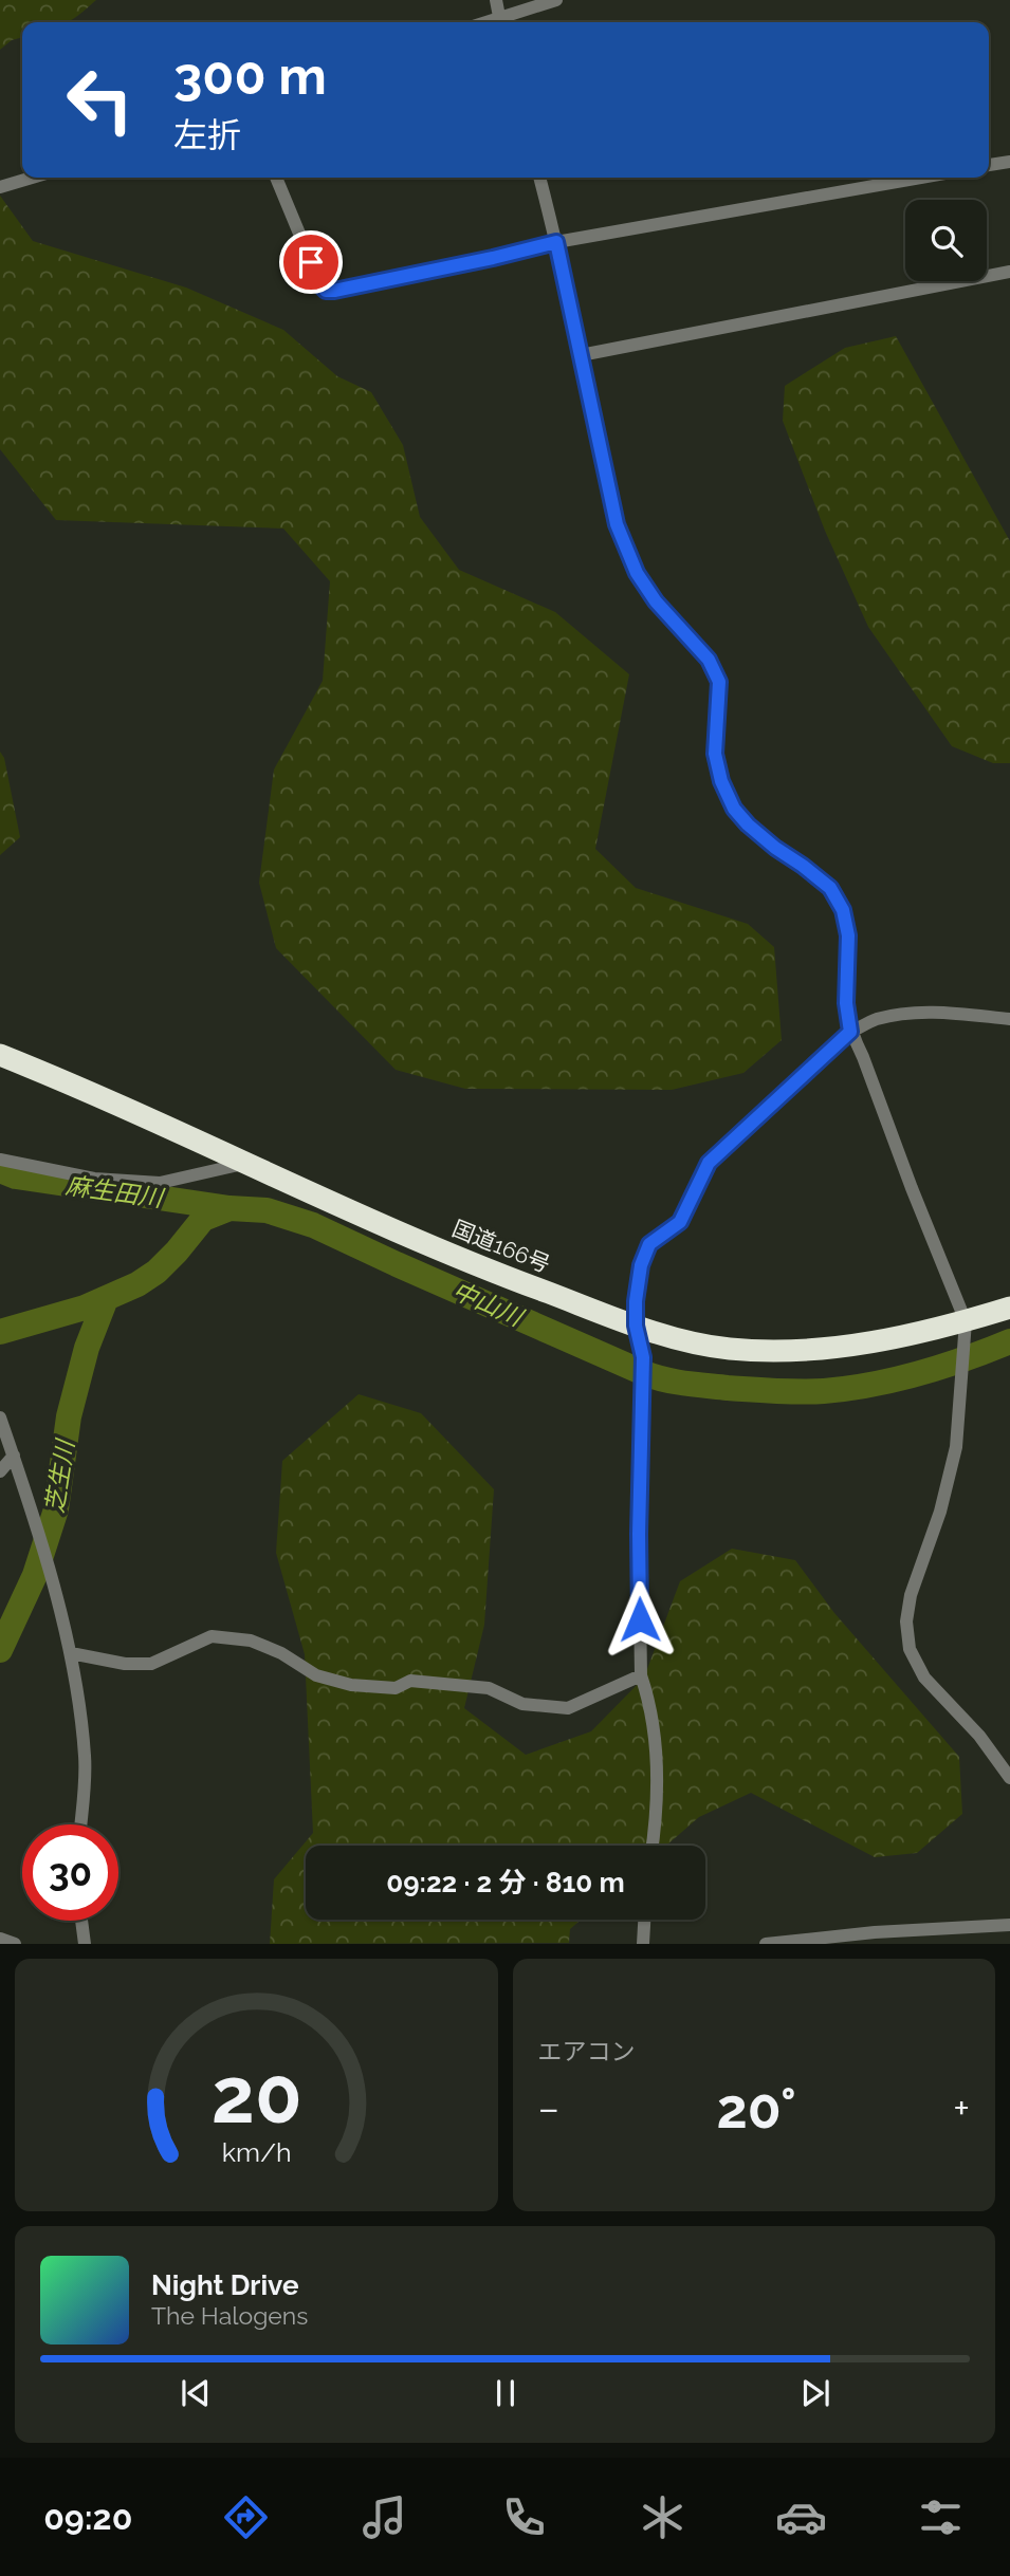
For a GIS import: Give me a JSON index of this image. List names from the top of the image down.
{
  "streets": {
    "highway": ["国道166号"]
  },
  "water": ["麻生田川", "中山川", "芝生川"],
  "page": {
    "turn": ["300 m", "左折"],
    "limit": "30",
    "trip": "09:22 · 2 分 · 810 m",
    "tile": "エアコン",
    "heat": ["−", "20°", "+"],
    "song": ["Night Drive", "The Halogens"],
    "tabs": "09:20",
    "gauge": ["20", "km/h"]
  }
}
